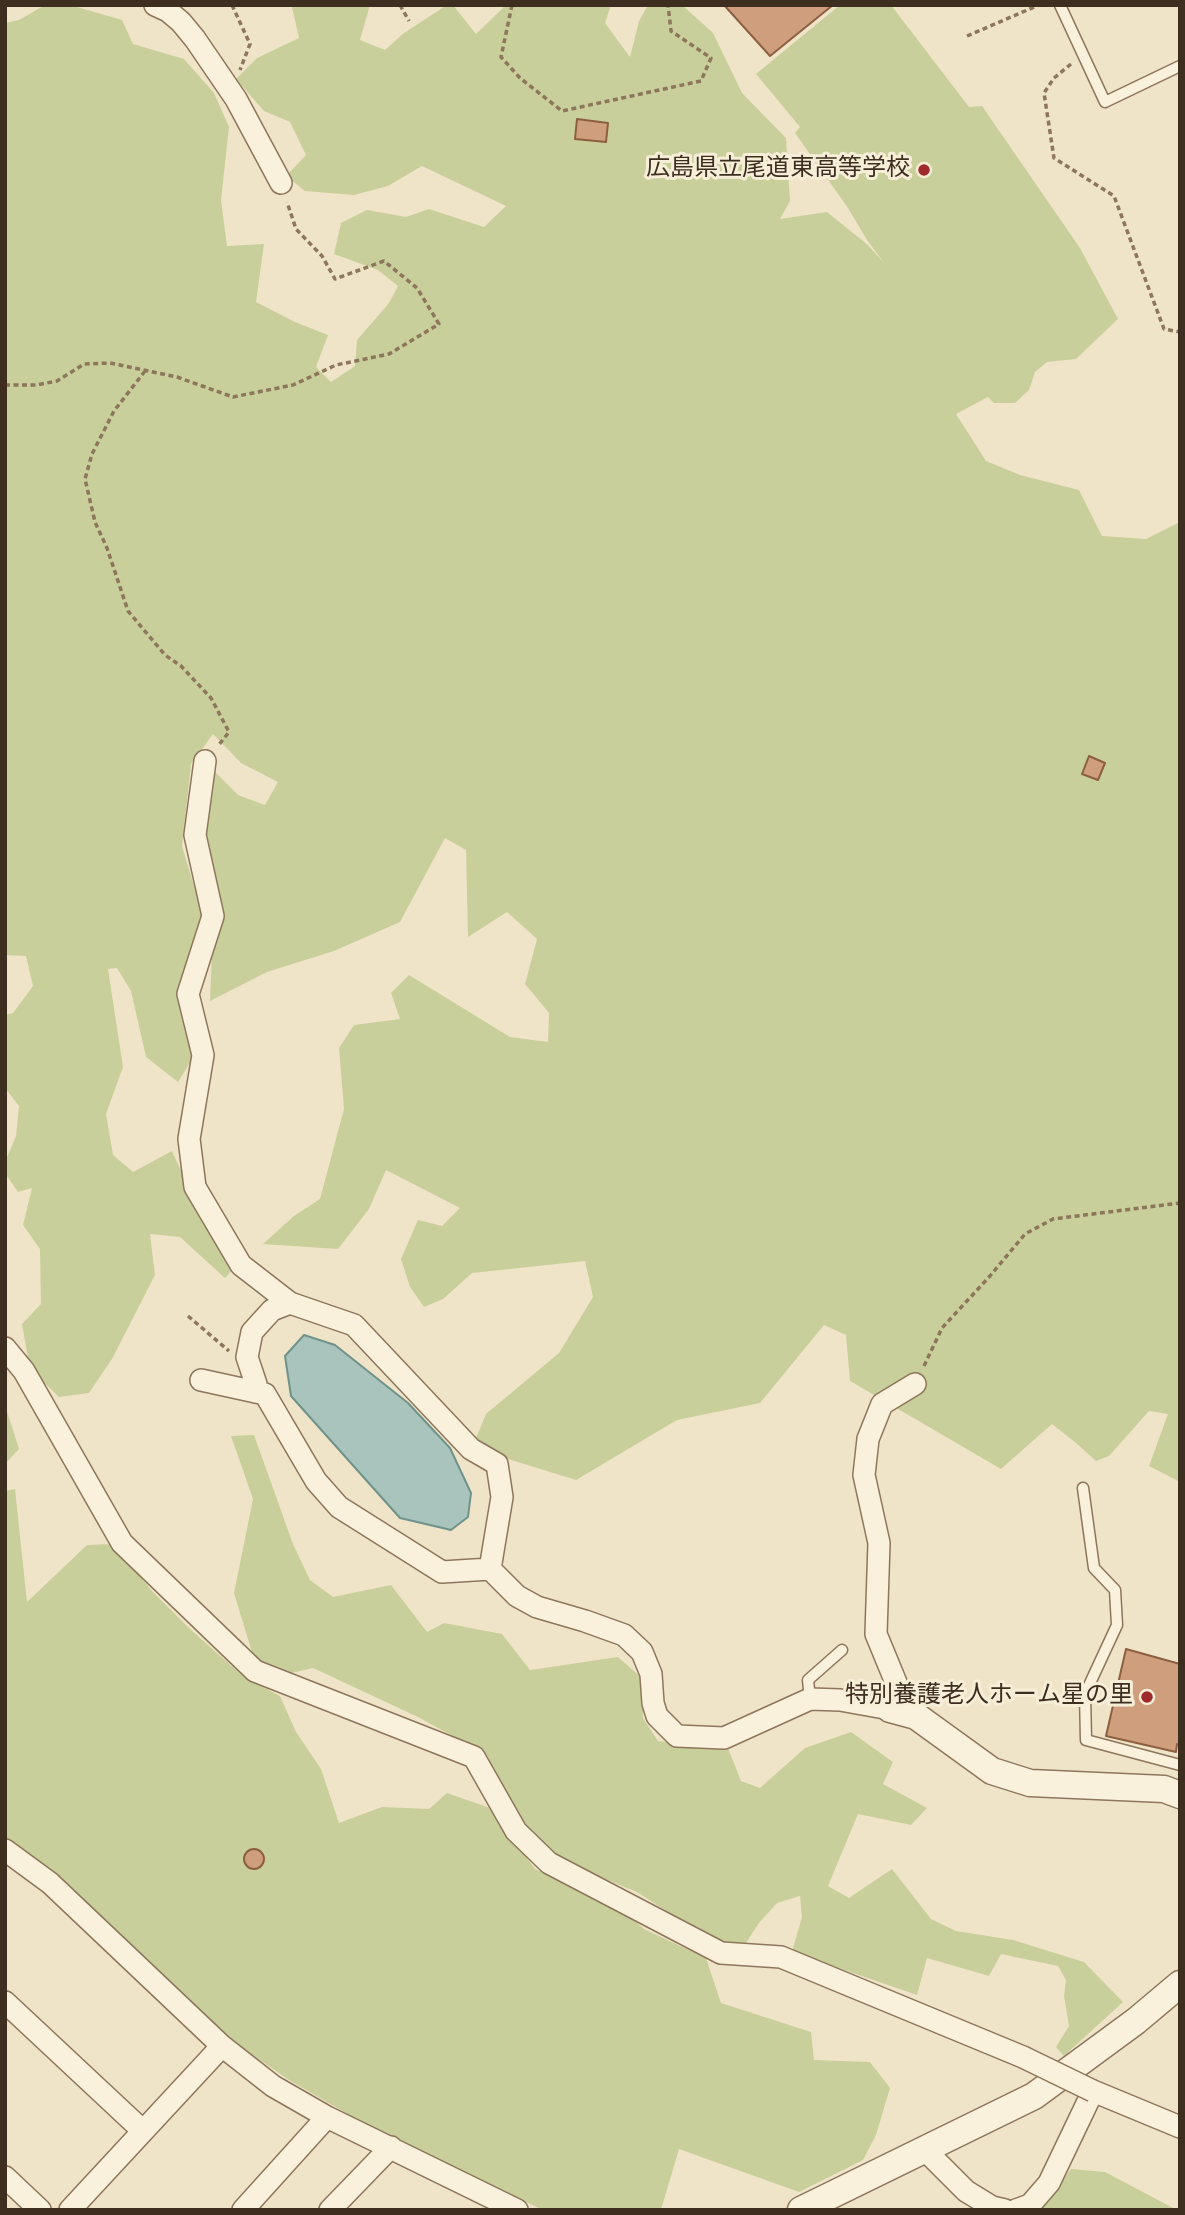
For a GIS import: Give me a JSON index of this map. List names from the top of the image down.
{
  "places": ["広島県立尾道東高等学校", "特別養護老人ホーム星の里"]
}
